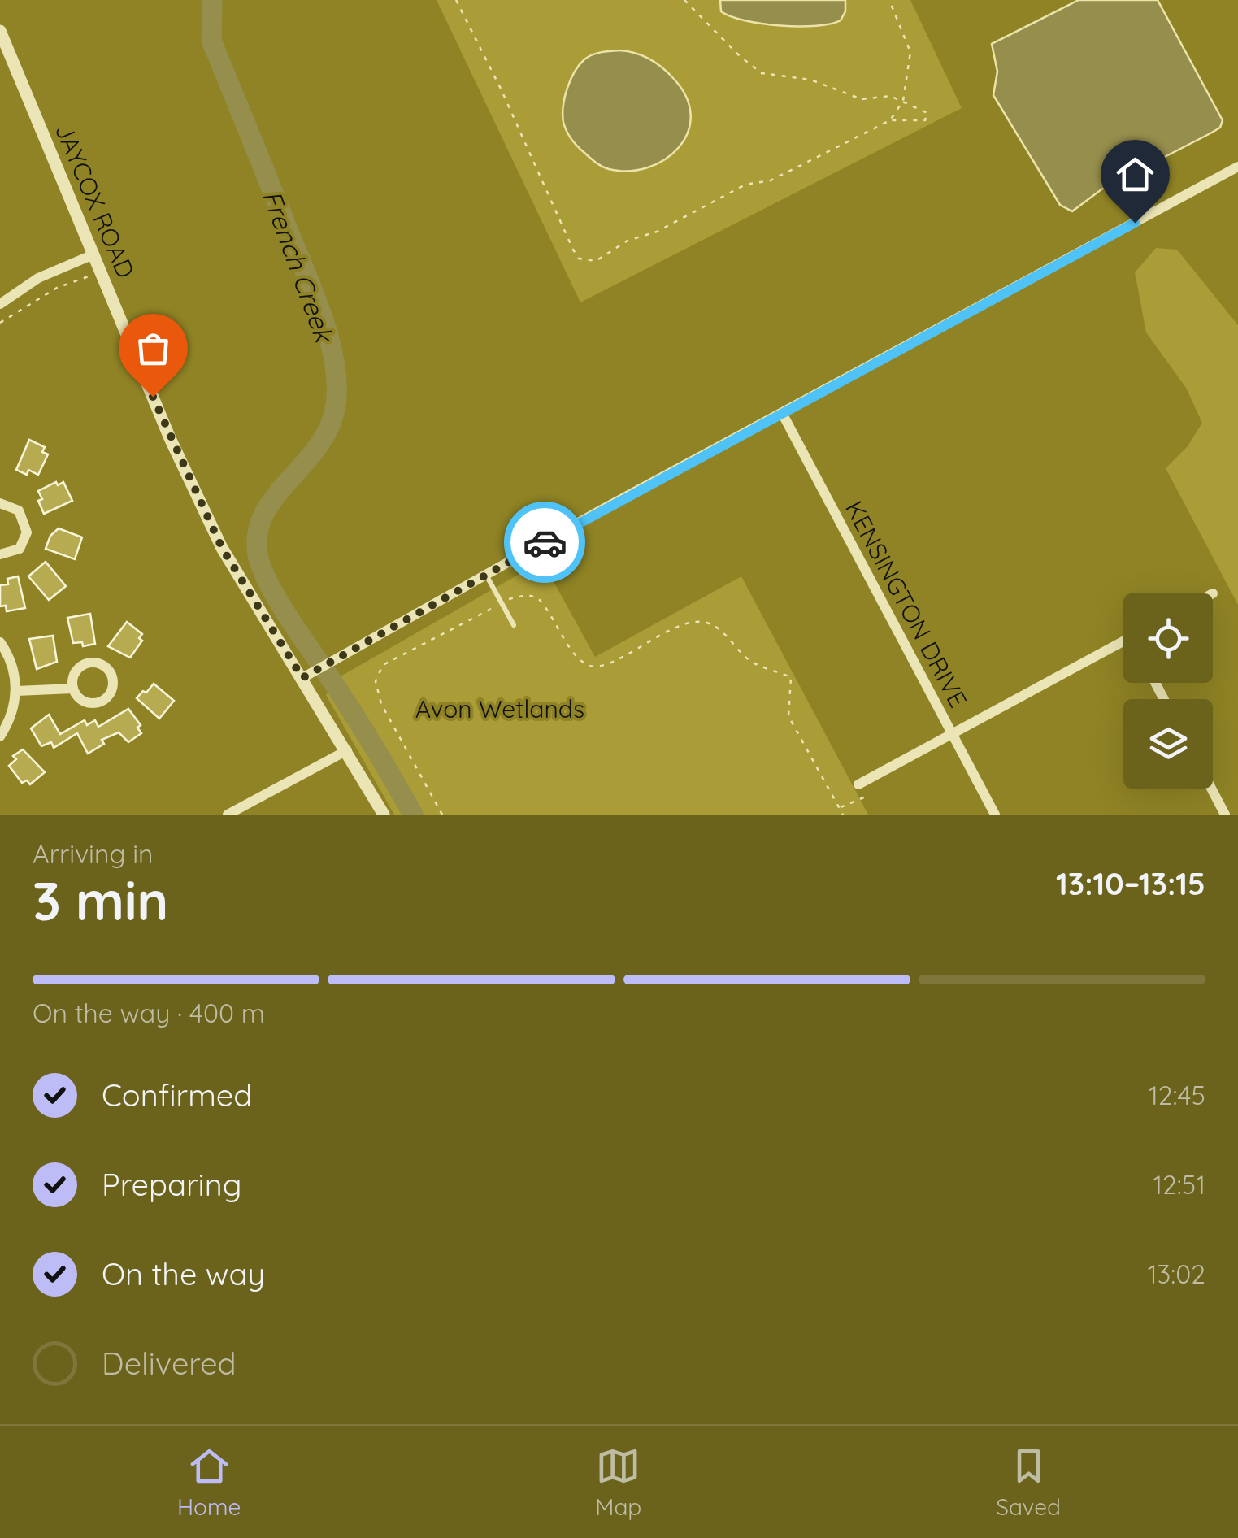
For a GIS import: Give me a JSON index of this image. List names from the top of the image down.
{
  "streets": {
    "street": ["JAYCOX ROAD", "KENSINGTON DRIVE"]
  },
  "water": ["French Creek"],
  "parks": ["Avon Wetlands"],
  "page": {
    "heading": ["3 min", "Arriving in", "13:10–13:15"],
    "bar": "On the way · 400 m",
    "list": [
      ["Confirmed", "12:45"],
      ["Preparing", "12:51"],
      ["On the way", "13:02"],
      "Delivered"
    ],
    "tabs": ["Home", "Map", "Saved"]
  }
}
